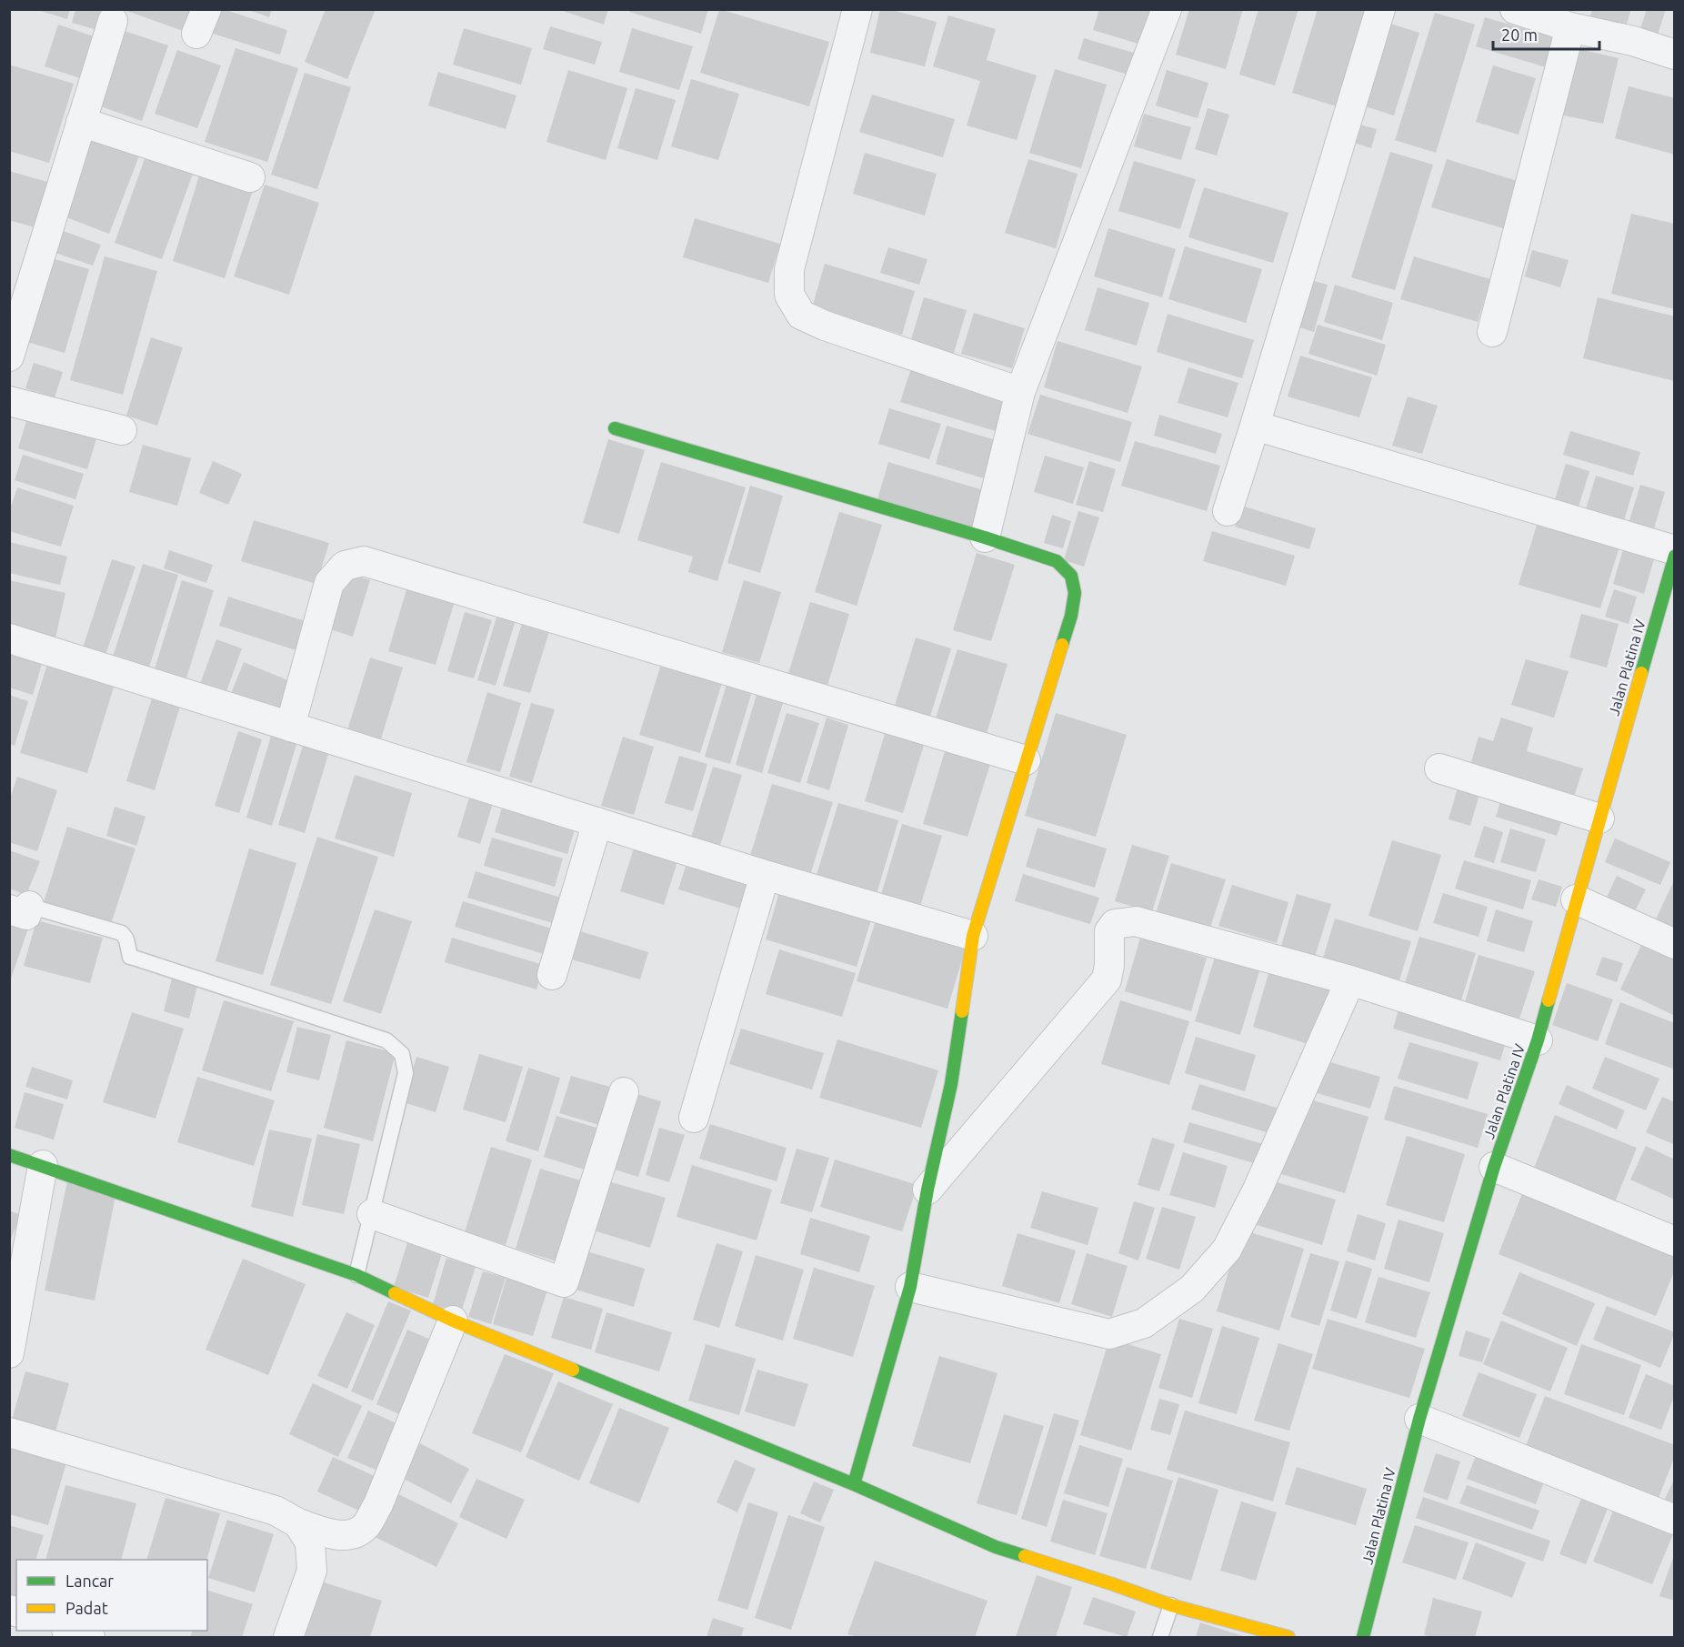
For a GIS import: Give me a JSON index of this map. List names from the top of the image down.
{
  "streets": {
    "street": ["Jalan Platina IV"]
  },
  "legend": ["Lancar", "Padat"],
  "scale_bar": "20 m"
}
